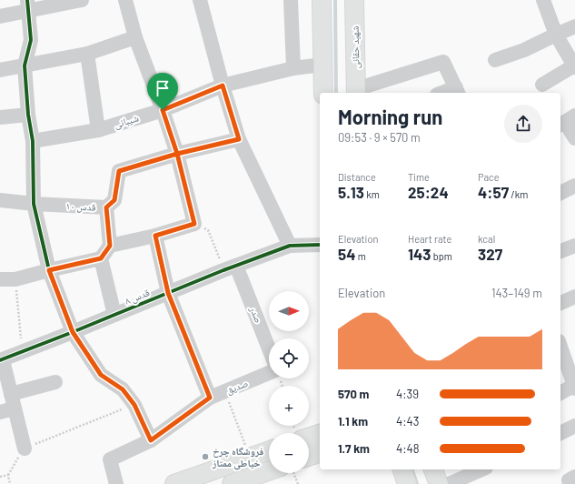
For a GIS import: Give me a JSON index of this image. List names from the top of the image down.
{
  "streets": {
    "main road": ["شهید حقانی"],
    "street": [
      "شیبانی",
      "قدس ۱۰",
      "قدس ۸",
      "صدر",
      "صدیق"
    ]
  },
  "crossings": [
    ["قدس ۸", "صدر"]
  ],
  "places": ["فروشگاه چرخ خیاطی ممتاز"],
  "north": "right",
  "page": {
    "heading": ["Morning run", "09:53 · 9 × 570 m"],
    "stats": [
      ["Distance", "5.13 km"],
      ["Time", "25:24"],
      ["Pace", "4:57 /km"],
      ["Elevation", "54 m"],
      ["Heart rate", "143 bpm"],
      ["kcal", "327"]
    ],
    "chart": ["Elevation", "143–149 m"],
    "map_buttons": ["+", "−"],
    "list": [
      {
        "name": "570 m",
        "note": "4:39"
      },
      {
        "name": "1.1 km",
        "note": "4:43"
      },
      {
        "name": "1.7 km",
        "note": "4:48"
      }
    ]
  }
}
